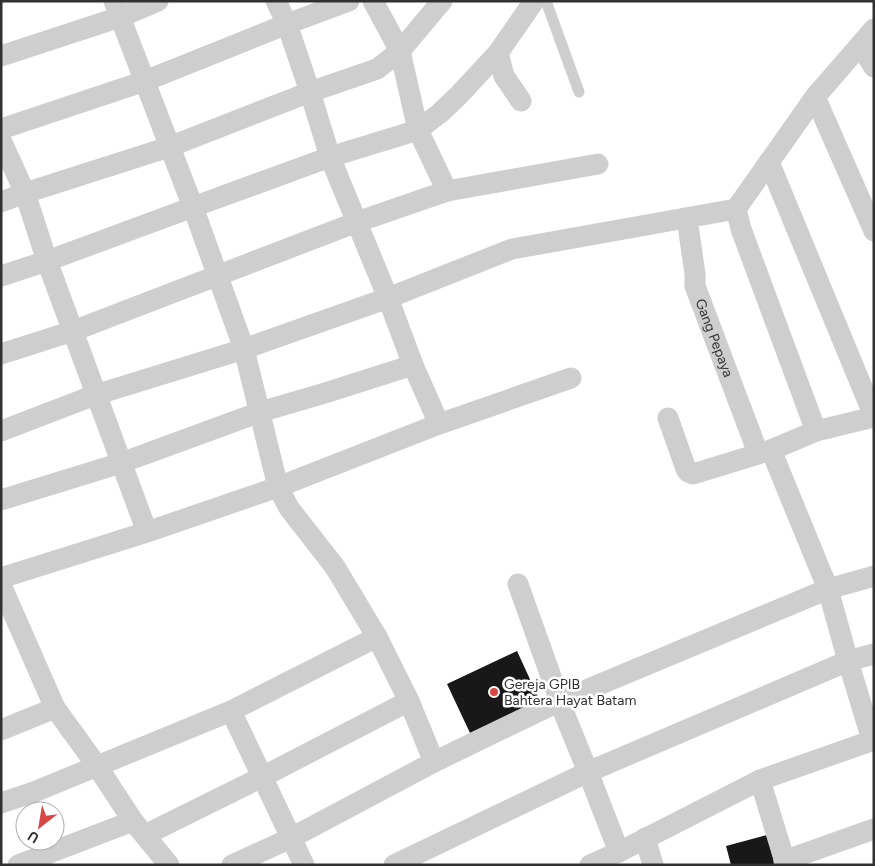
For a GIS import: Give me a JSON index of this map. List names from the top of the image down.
{
  "streets": {
    "street": ["Gang Pepaya"]
  },
  "places": ["Gereja GPIB Bahtera Hayat Batam"],
  "north": "bottom left"
}
